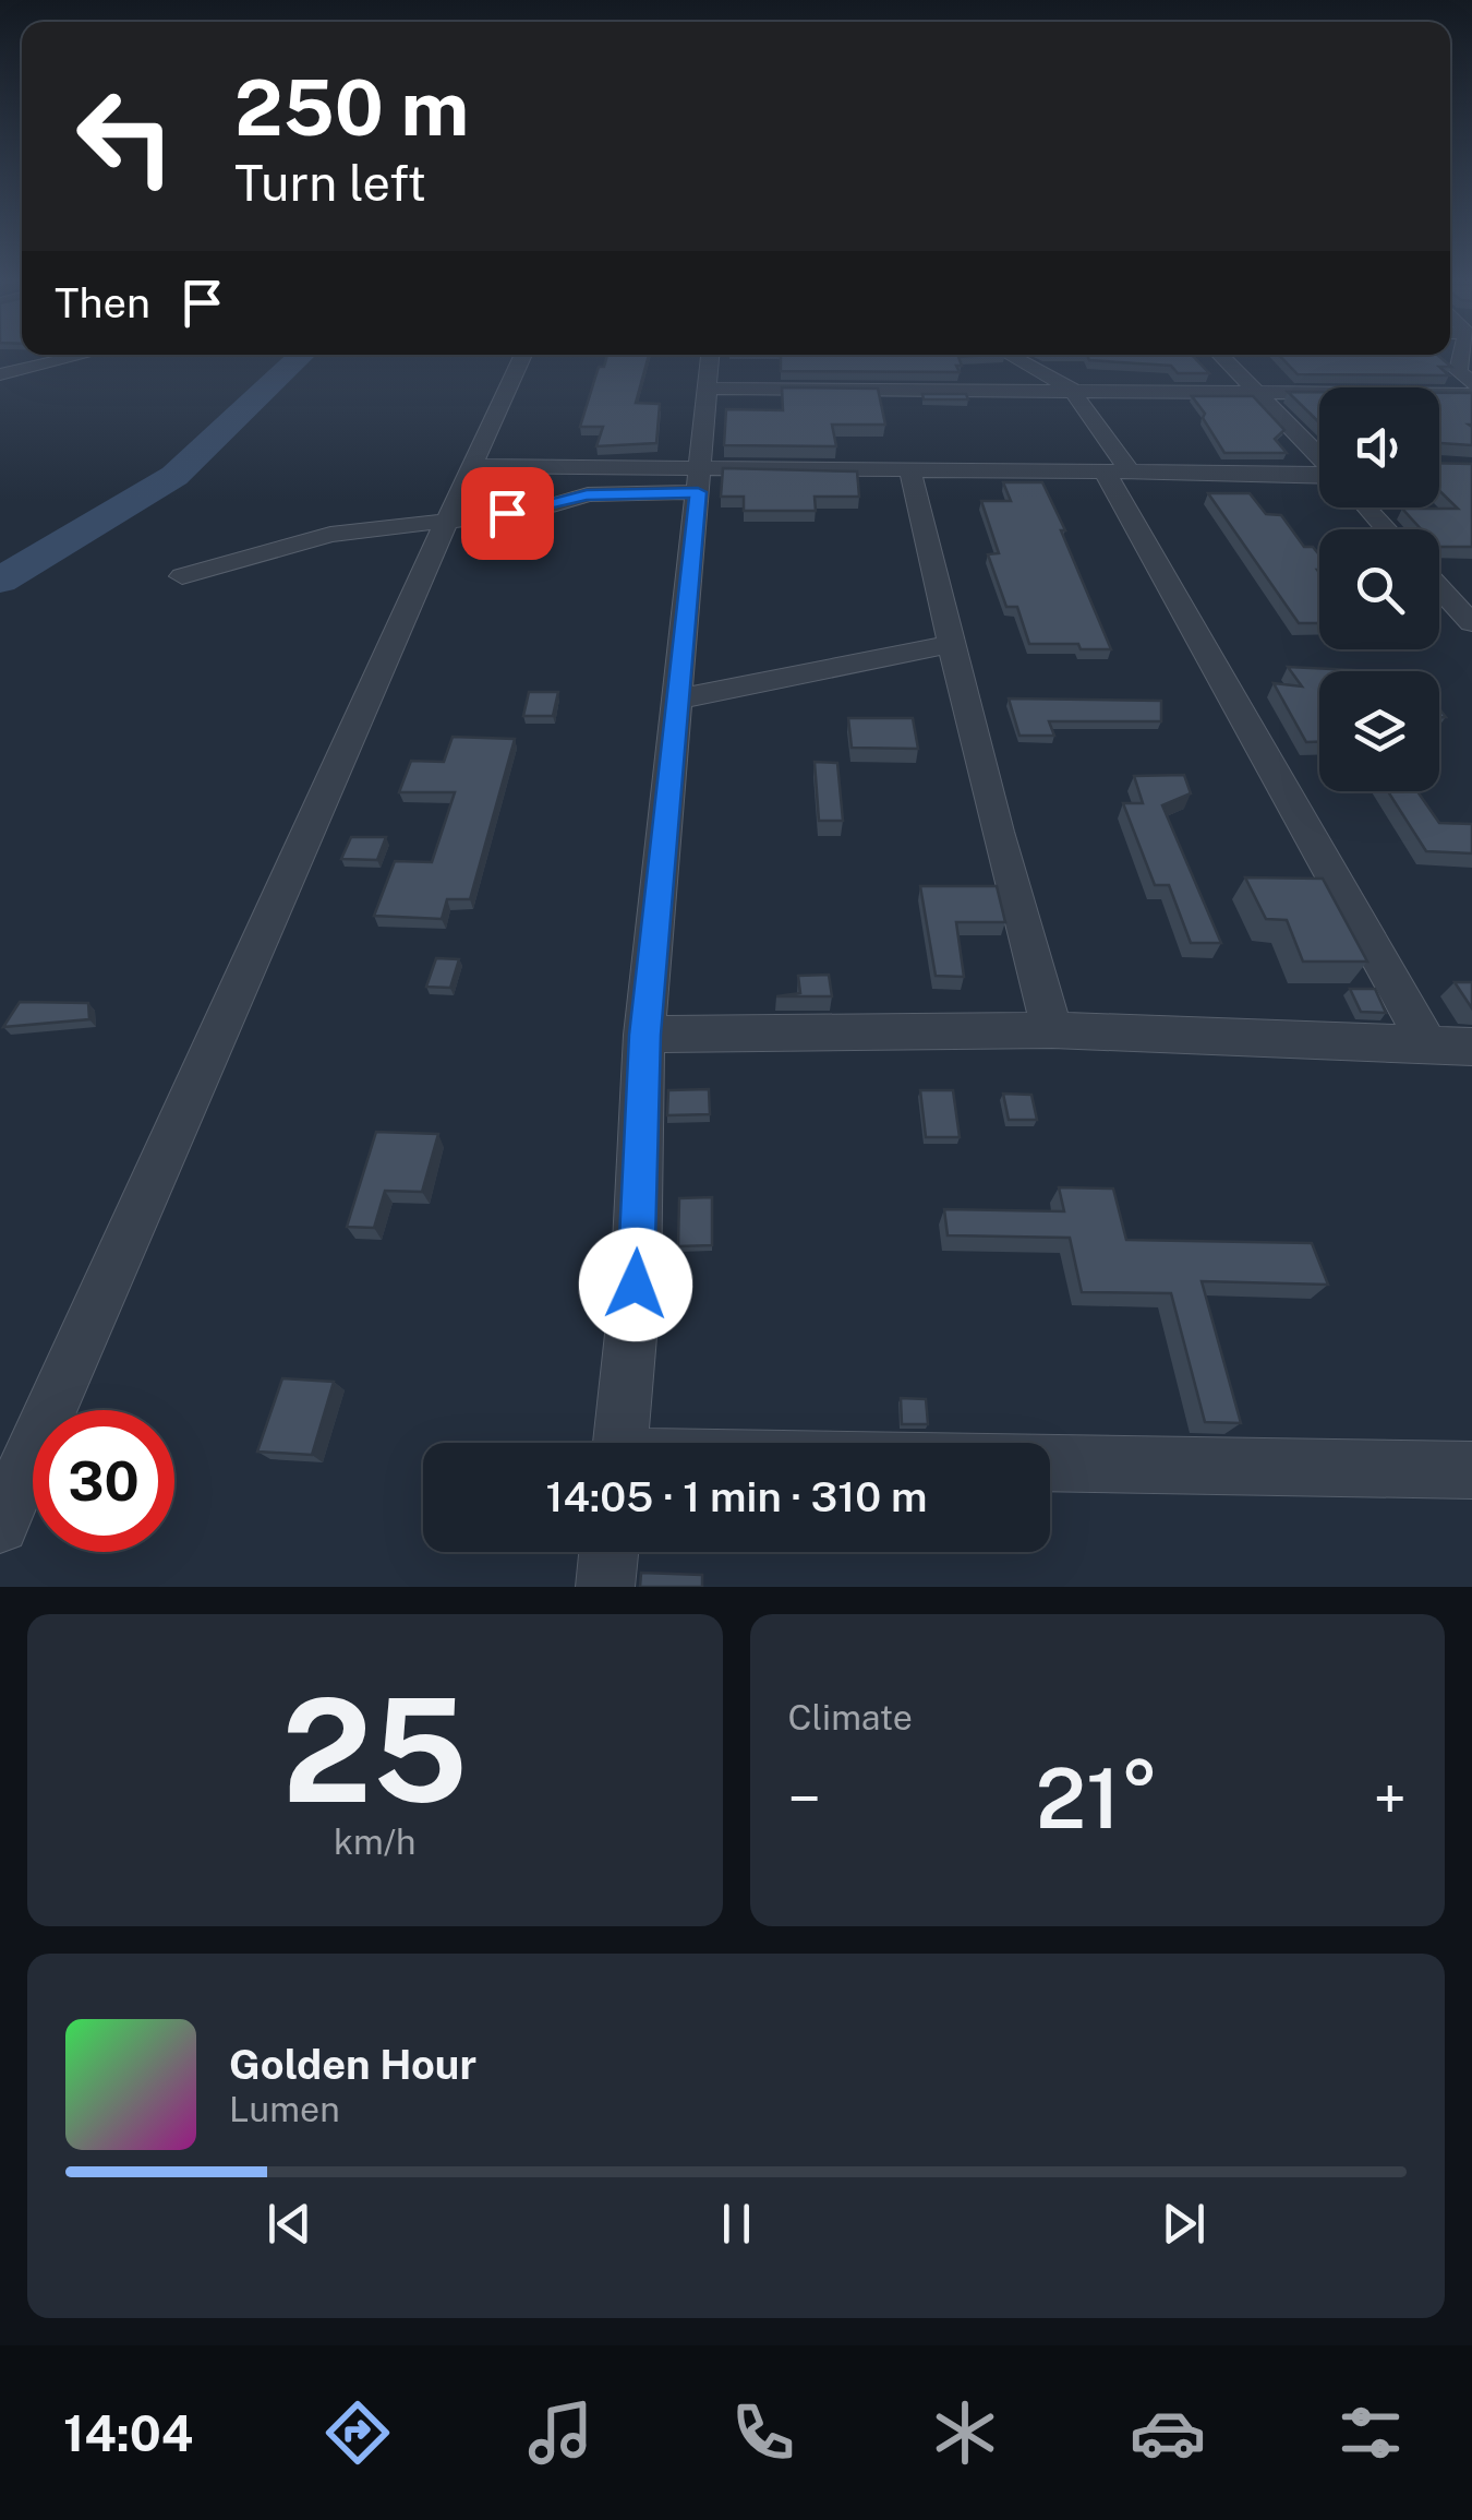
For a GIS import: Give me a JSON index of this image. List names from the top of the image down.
{
  "page": {
    "turn": ["250 m", "Turn left"],
    "then": "Then",
    "limit": "30",
    "trip": "14:05 · 1 min · 310 m",
    "tile": [
      ["25", "km/h"],
      "Climate"
    ],
    "heat": ["−", "21°", "+"],
    "song": ["Golden Hour", "Lumen"],
    "tabs": "14:04"
  }
}
